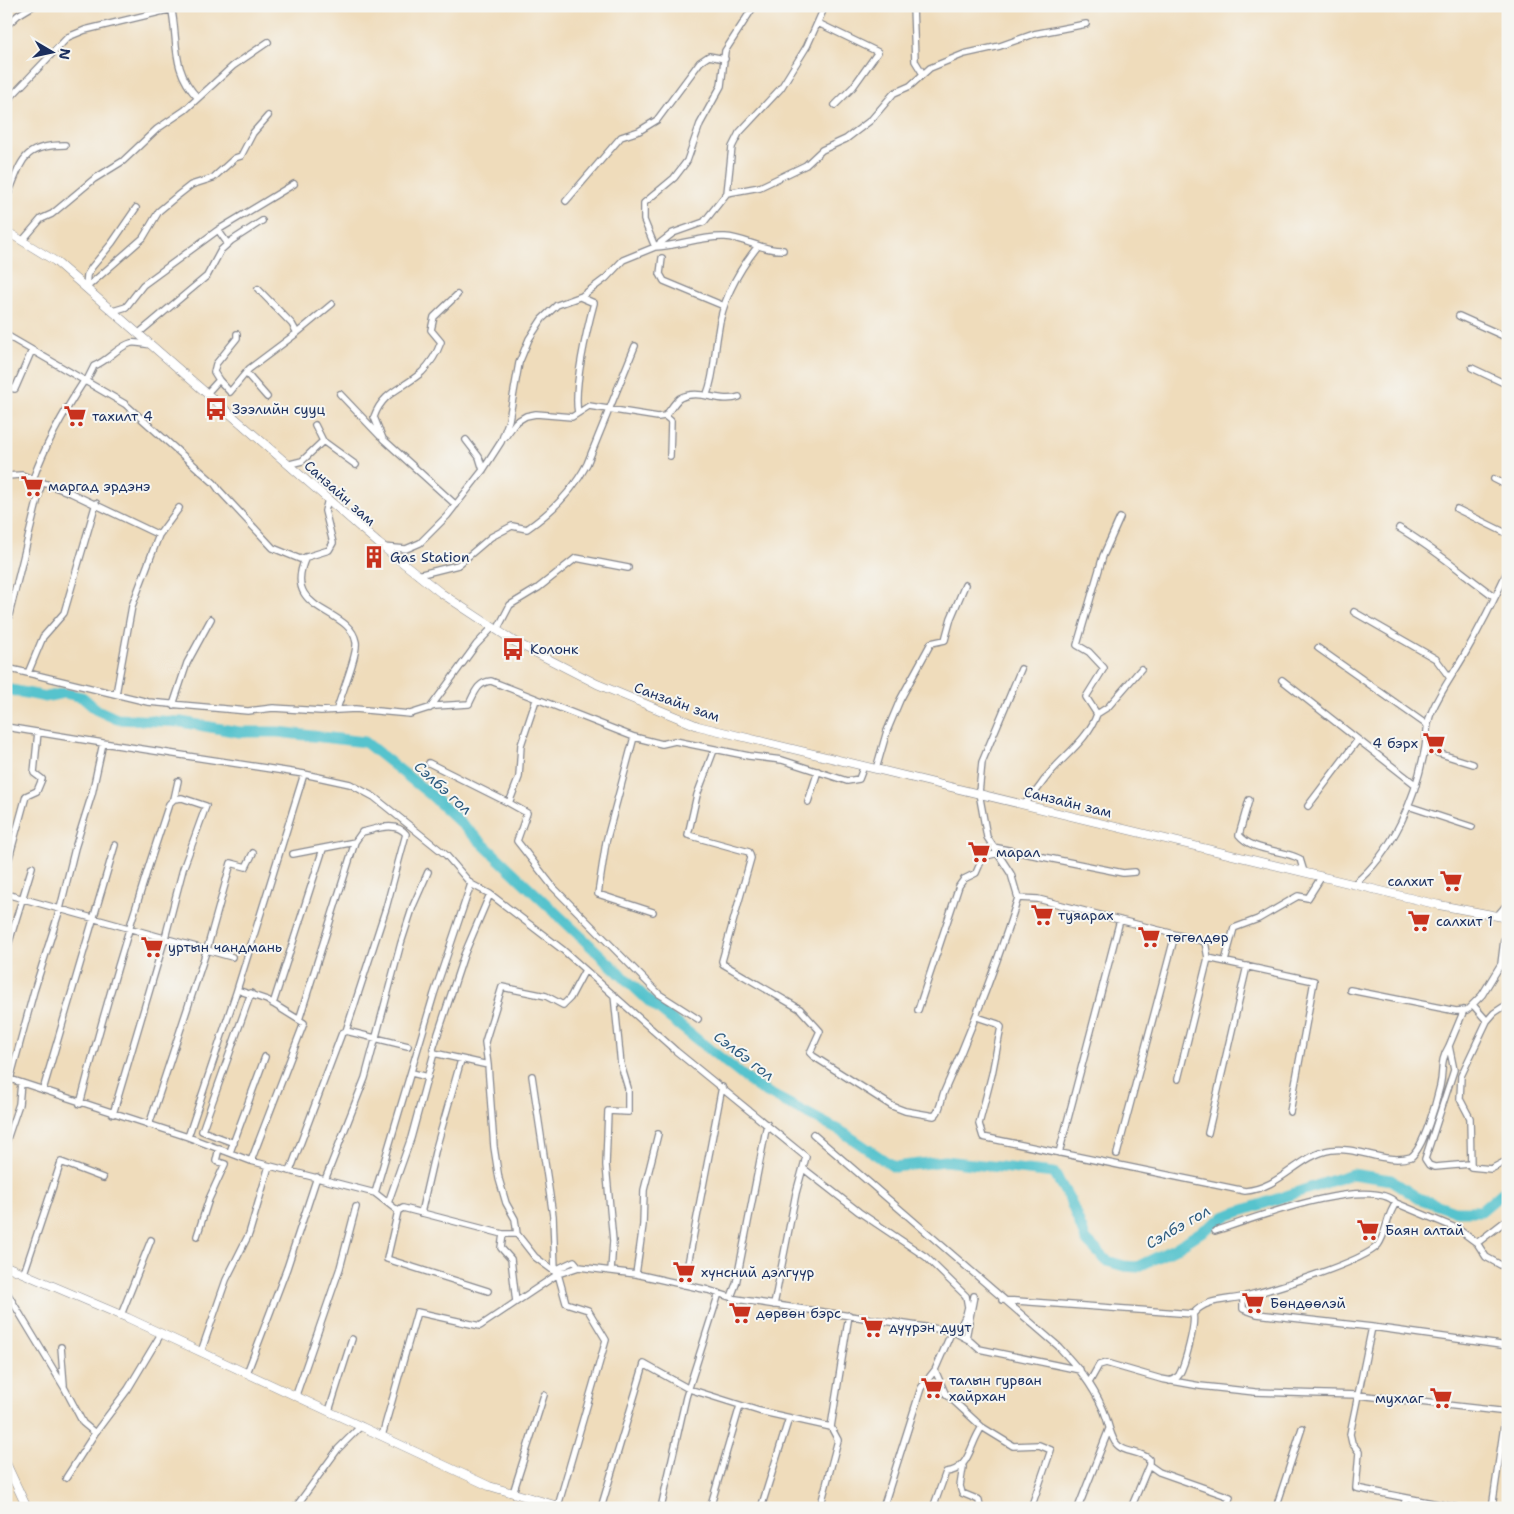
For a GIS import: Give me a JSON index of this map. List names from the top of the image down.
{
  "streets": {
    "main road": ["Санзайн зам"]
  },
  "water": ["Сэлбэ гол"],
  "places": {
    "bus stop": ["Зээлийн сууц", "Колонк"],
    "supermarket": [
      "тахилт 4",
      "маргад эрдэнэ",
      "4 бэрх",
      "марал",
      "салхит",
      "туяарах",
      "салхит 1",
      "төгөлдөр",
      "уртын чандмань",
      "Баян алтай",
      "хүнсний дэлгүүр",
      "Бөндөөлэй",
      "дөрвөн бэрс",
      "дүүрэн дуут",
      "талын гурван хайрхан",
      "мухлаг"
    ],
    "building": ["Gas Station"]
  },
  "north": "right"
}
